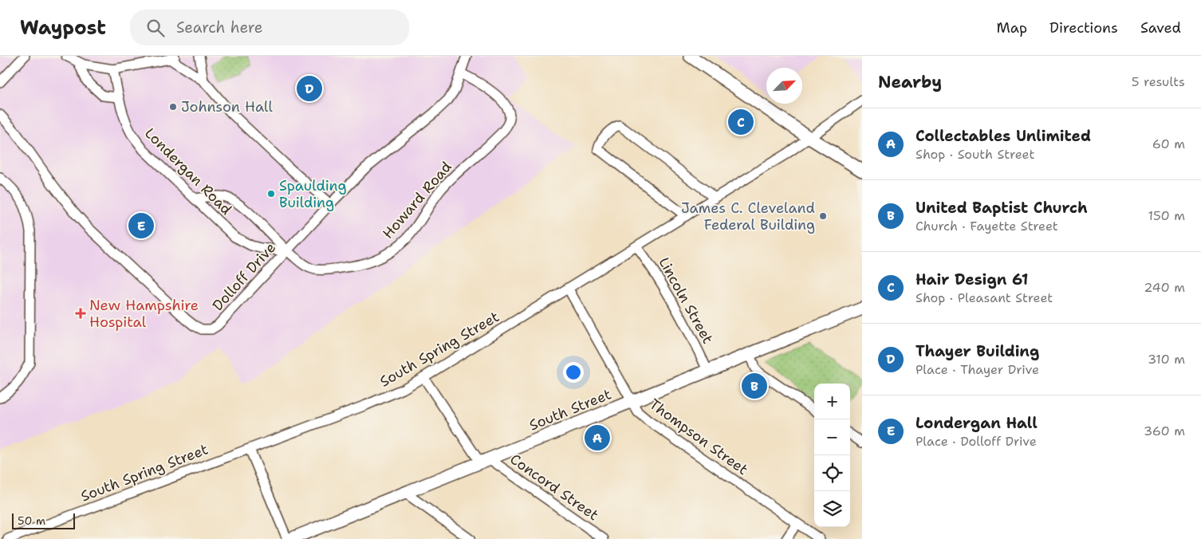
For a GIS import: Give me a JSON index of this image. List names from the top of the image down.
{
  "streets": {
    "main road": ["South Street"],
    "street": [
      "Londergan Road",
      "Howard Road",
      "Dolloff Drive",
      "Lincoln Street",
      "South Spring Street",
      "Thompson Street",
      "Concord Street"
    ]
  },
  "crossings": [
    ["Londergan Road", "Howard Road"],
    ["Londergan Road", "Dolloff Drive"],
    ["Howard Road", "Dolloff Drive"],
    ["Lincoln Street", "South Spring Street"],
    ["Lincoln Street", "South Street"],
    ["South Spring Street", "Thompson Street"],
    ["South Spring Street", "Concord Street"],
    ["South Street", "Thompson Street"],
    ["South Street", "Concord Street"]
  ],
  "places": {
    "other": ["Johnson Hall", "Spaulding Building", "James C. Cleveland Federal Building"],
    "health": ["New Hampshire Hospital"]
  },
  "scale_bar": "50 m",
  "north": "top right",
  "page": {
    "header": "Waypost",
    "search": "Search here",
    "nav": ["Map", "Directions", "Saved"],
    "heading": ["Nearby", "5 results"],
    "pins": [
      "D",
      "C",
      "E",
      "B",
      "A"
    ],
    "list": [
      {
        "mark": "A",
        "name": "Collectables Unlimited",
        "note": "Shop · South Street",
        "value": "60 m"
      },
      {
        "mark": "B",
        "name": "United Baptist Church",
        "note": "Church · Fayette Street",
        "value": "150 m"
      },
      {
        "mark": "C",
        "name": "Hair Design 61",
        "note": "Shop · Pleasant Street",
        "value": "240 m"
      },
      {
        "mark": "D",
        "name": "Thayer Building",
        "note": "Place · Thayer Drive",
        "value": "310 m"
      },
      {
        "mark": "E",
        "name": "Londergan Hall",
        "note": "Place · Dolloff Drive",
        "value": "360 m"
      }
    ],
    "map_buttons": ["+", "−"],
    "scale": "50 m"
  }
}
